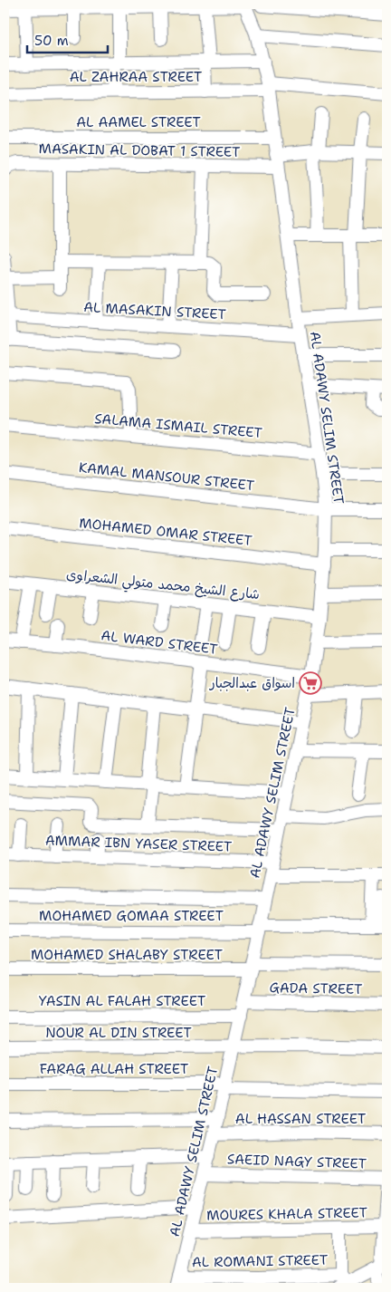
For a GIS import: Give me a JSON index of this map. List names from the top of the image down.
{
  "streets": {
    "street": [
      "AL ZAHRAA STREET",
      "AL AAMEL STREET",
      "MASAKIN AL DOBAT 1 STREET",
      "AL MASAKIN STREET",
      "AL ADAWY SELIM STREET",
      "SALAMA ISMAIL STREET",
      "KAMAL MANSOUR STREET",
      "MOHAMED OMAR STREET",
      "شارع الشيخ محمد متولي الشعراوى",
      "AL WARD STREET",
      "AMMAR IBN YASER STREET",
      "MOHAMED GOMAA STREET",
      "MOHAMED SHALABY STREET",
      "GADA STREET",
      "YASIN AL FALAH STREET",
      "NOUR AL DIN STREET",
      "FARAG ALLAH STREET",
      "AL HASSAN STREET",
      "SAEID NAGY STREET",
      "MOURES KHALA STREET",
      "AL ROMANI STREET"
    ]
  },
  "crossings": [
    ["AL ZAHRAA STREET", "AL ADAWY SELIM STREET"],
    ["AL AAMEL STREET", "AL ADAWY SELIM STREET"],
    ["MASAKIN AL DOBAT 1 STREET", "AL ADAWY SELIM STREET"],
    ["AL MASAKIN STREET", "AL ADAWY SELIM STREET"],
    ["AL ADAWY SELIM STREET", "SALAMA ISMAIL STREET"],
    ["AL ADAWY SELIM STREET", "KAMAL MANSOUR STREET"],
    ["AL ADAWY SELIM STREET", "MOHAMED OMAR STREET"],
    ["AL ADAWY SELIM STREET", "شارع الشيخ محمد متولي الشعراوى"],
    ["AL ADAWY SELIM STREET", "AL WARD STREET"],
    ["AL ADAWY SELIM STREET", "AMMAR IBN YASER STREET"],
    ["AL ADAWY SELIM STREET", "MOHAMED GOMAA STREET"],
    ["AL ADAWY SELIM STREET", "MOHAMED SHALABY STREET"],
    ["AL ADAWY SELIM STREET", "GADA STREET"],
    ["AL ADAWY SELIM STREET", "YASIN AL FALAH STREET"],
    ["AL ADAWY SELIM STREET", "NOUR AL DIN STREET"],
    ["AL ADAWY SELIM STREET", "FARAG ALLAH STREET"],
    ["AL ADAWY SELIM STREET", "AL HASSAN STREET"],
    ["AL ADAWY SELIM STREET", "SAEID NAGY STREET"],
    ["AL ADAWY SELIM STREET", "MOURES KHALA STREET"],
    ["AL ADAWY SELIM STREET", "AL ROMANI STREET"]
  ],
  "places": {
    "supermarket": ["اسواق عبدالجبار"]
  },
  "scale_bar": "50 m"
}
